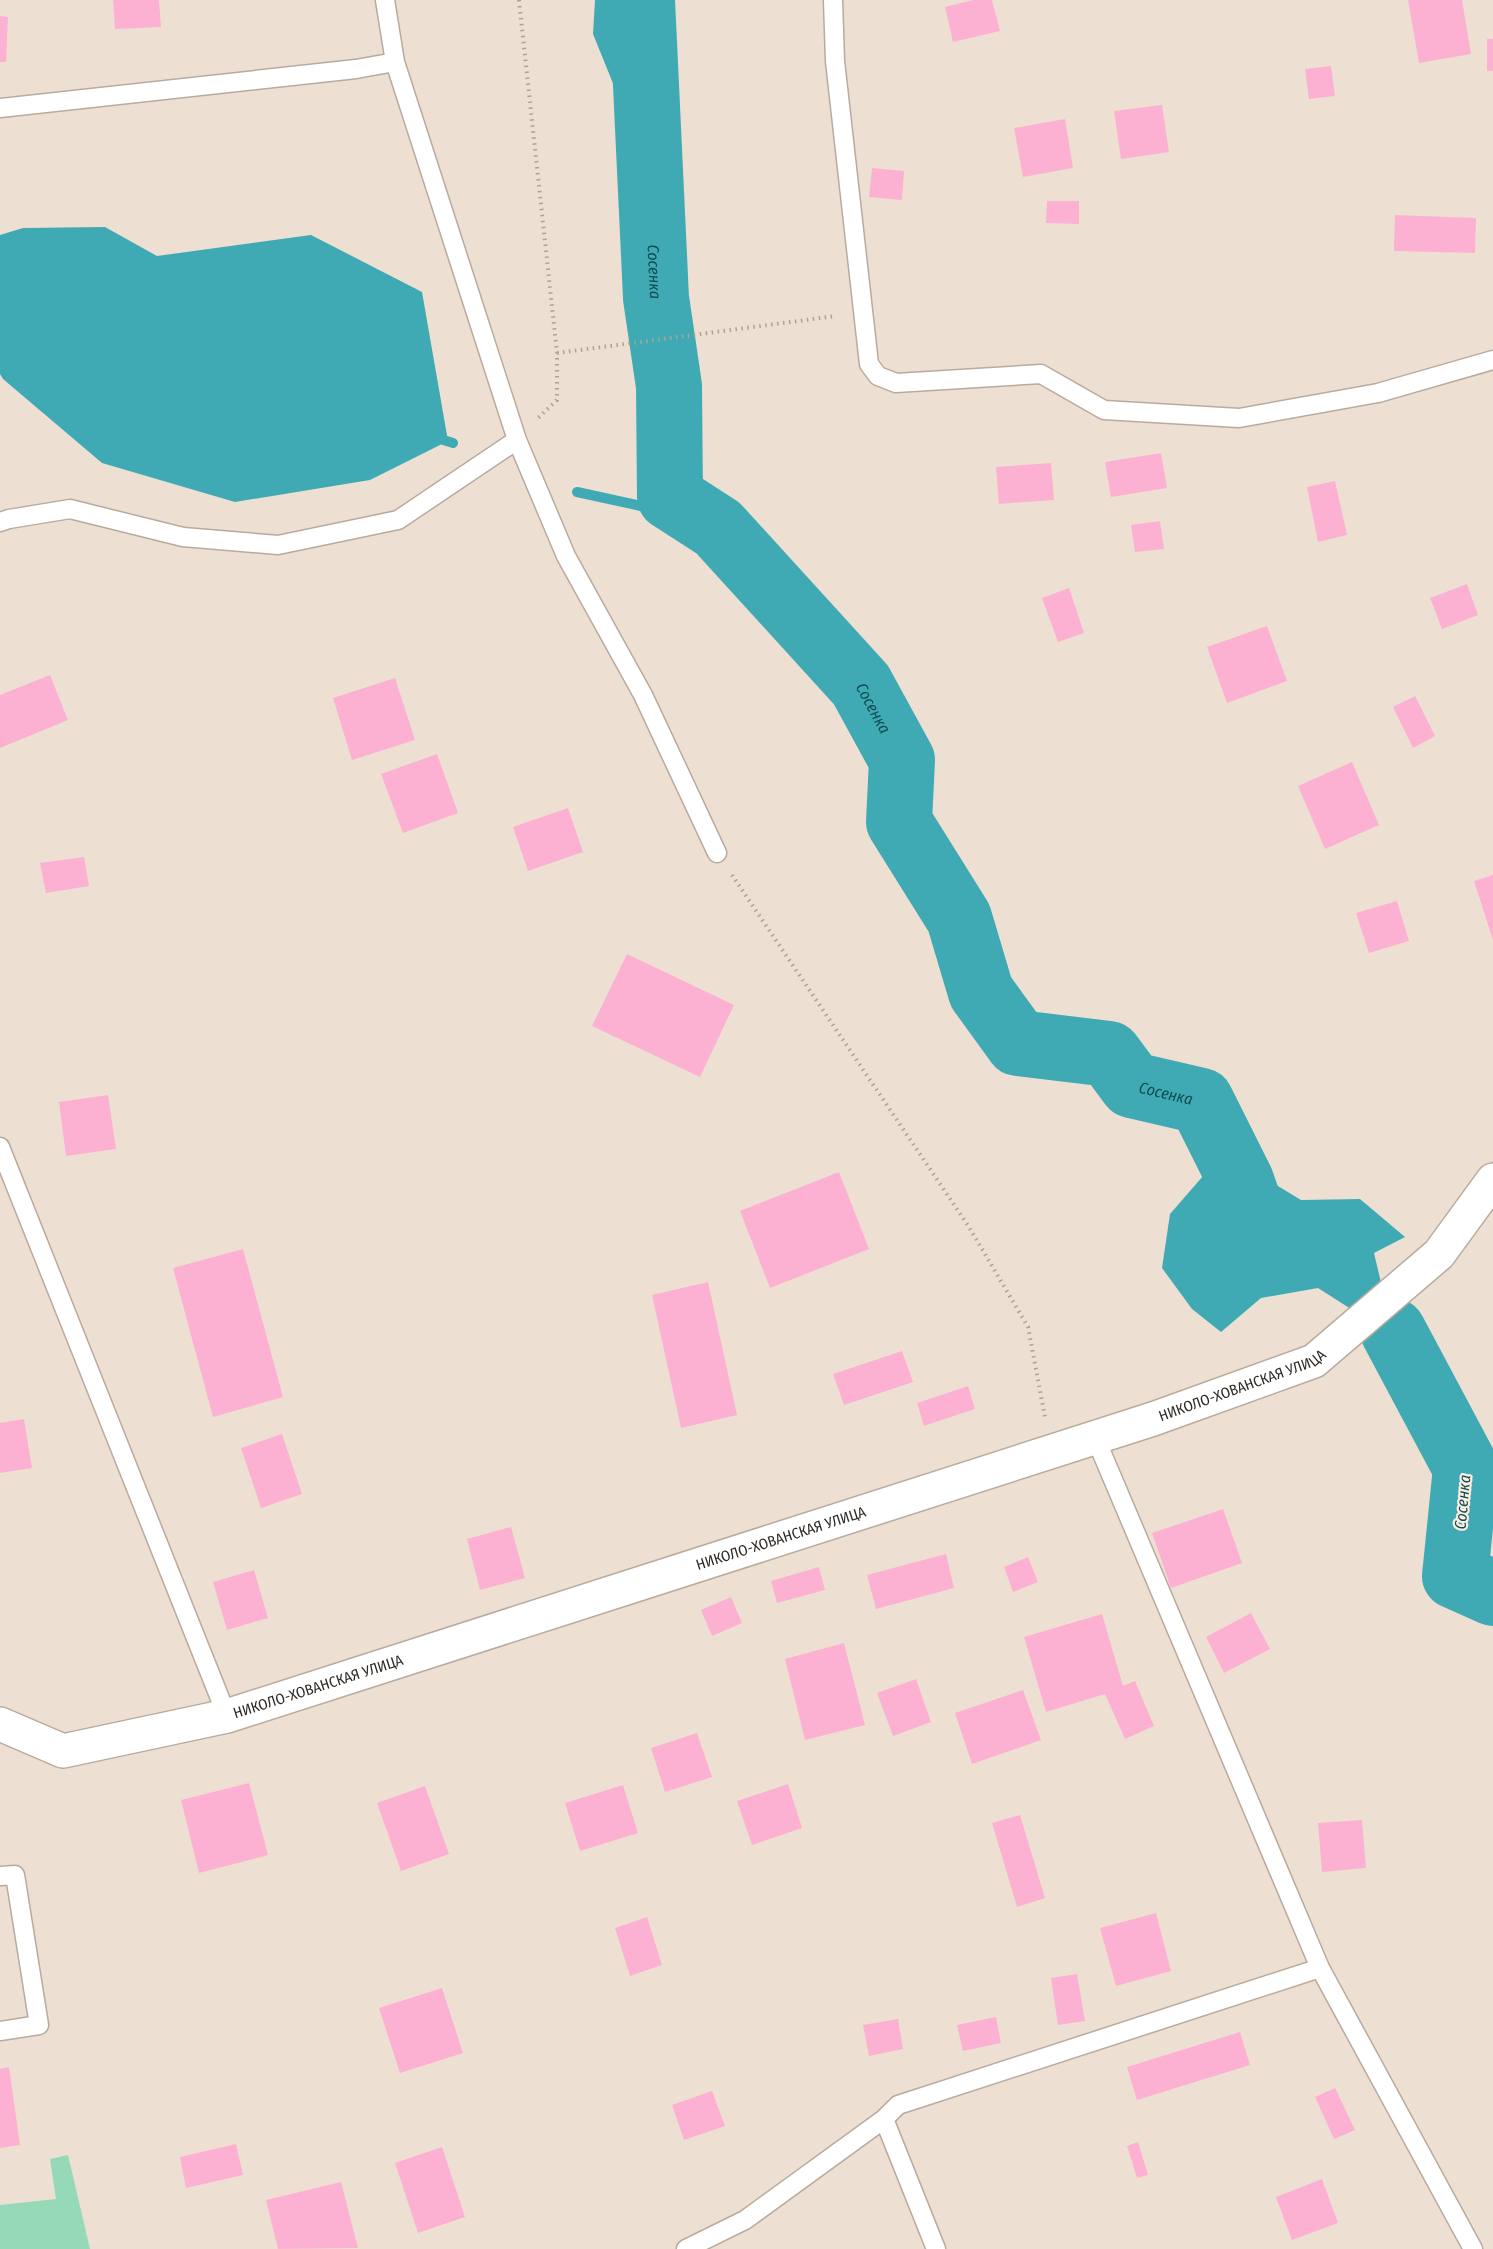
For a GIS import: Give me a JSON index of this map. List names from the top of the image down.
{
  "streets": {
    "street": ["НИКОЛО-ХОВАНСКАЯ УЛИЦА"]
  },
  "water": ["Сосенка"]
}
